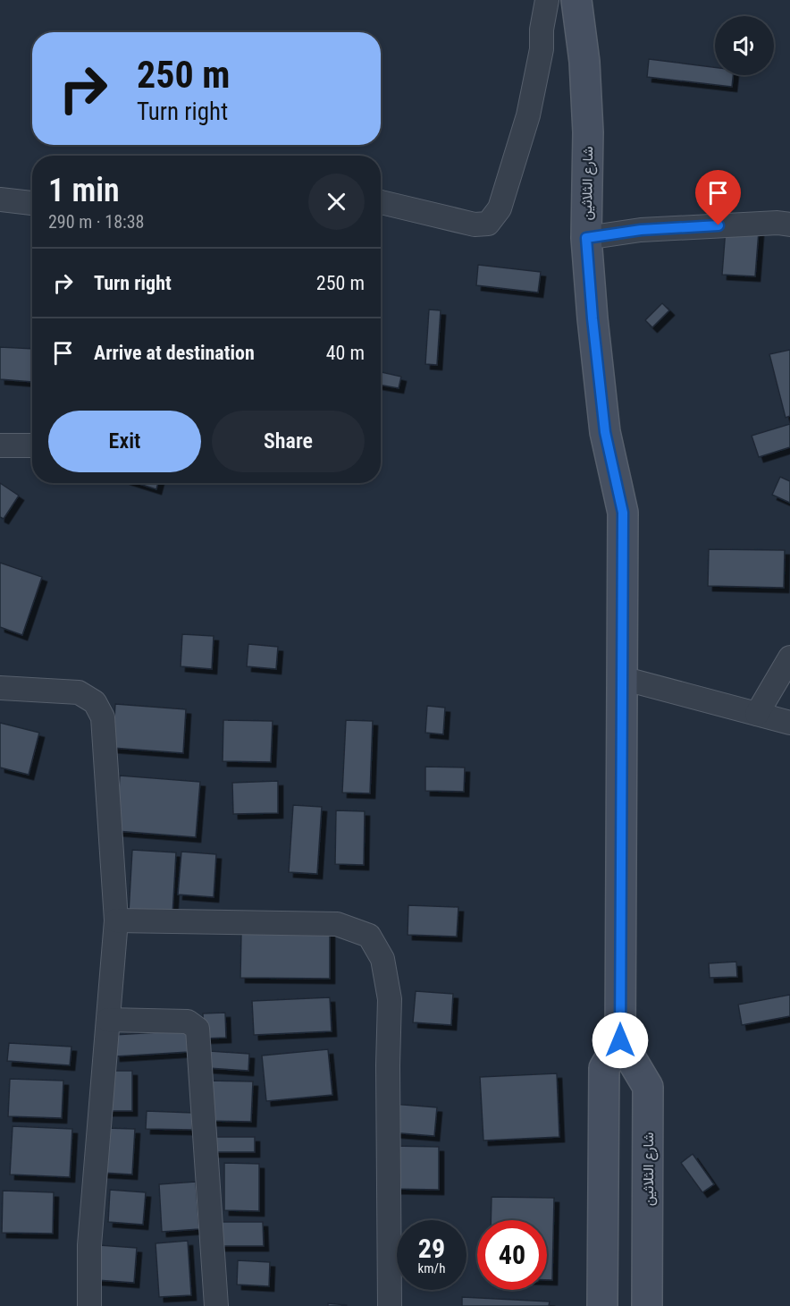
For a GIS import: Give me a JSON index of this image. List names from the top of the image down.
{
  "streets": {
    "street": ["شارع الثلاثين"]
  },
  "page": {
    "turn": ["250 m", "Turn right"],
    "heading": ["1 min", "290 m · 18:38"],
    "list": [
      {
        "name": "Turn right",
        "value": "250 m"
      },
      {
        "name": "Arrive at destination",
        "value": "40 m"
      }
    ],
    "buttons": ["Exit", "Share"],
    "speed": "29 km/h",
    "limit": "40"
  }
}
